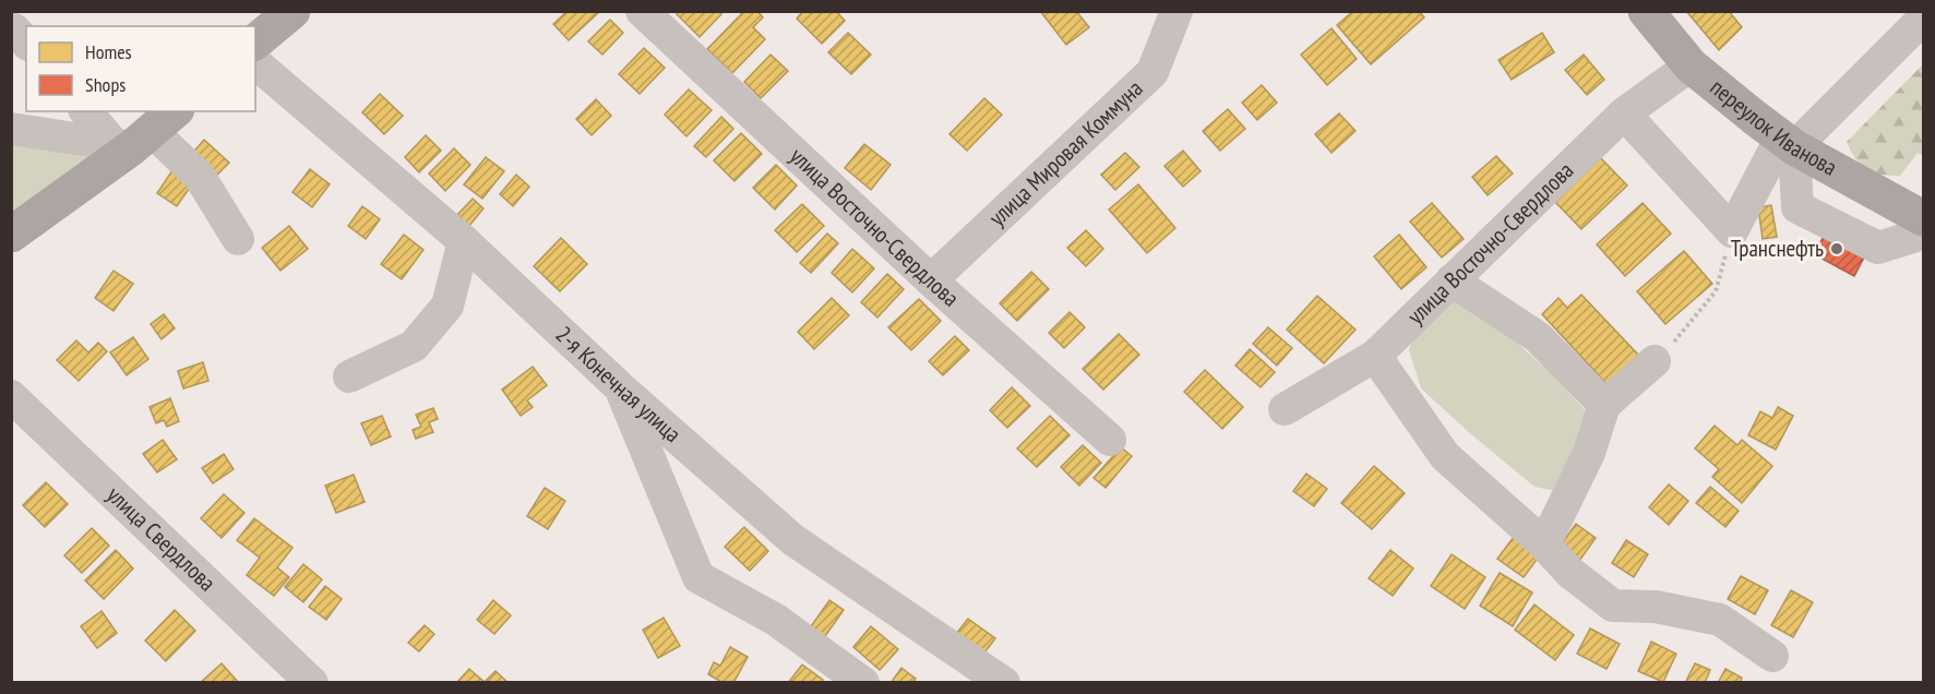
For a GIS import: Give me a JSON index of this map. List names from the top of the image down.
{
  "streets": {
    "main road": ["переулок Иванова"],
    "street": [
      "улица Мировая Коммуна",
      "улица Восточно-Свердлова",
      "2-я Конечная улица",
      "улица Свердлова"
    ]
  },
  "crossings": [
    ["переулок Иванова", "улица Восточно-Свердлова"],
    ["улица Мировая Коммуна", "улица Восточно-Свердлова"]
  ],
  "places": ["Транснефть"],
  "legend": ["Homes", "Shops"]
}
